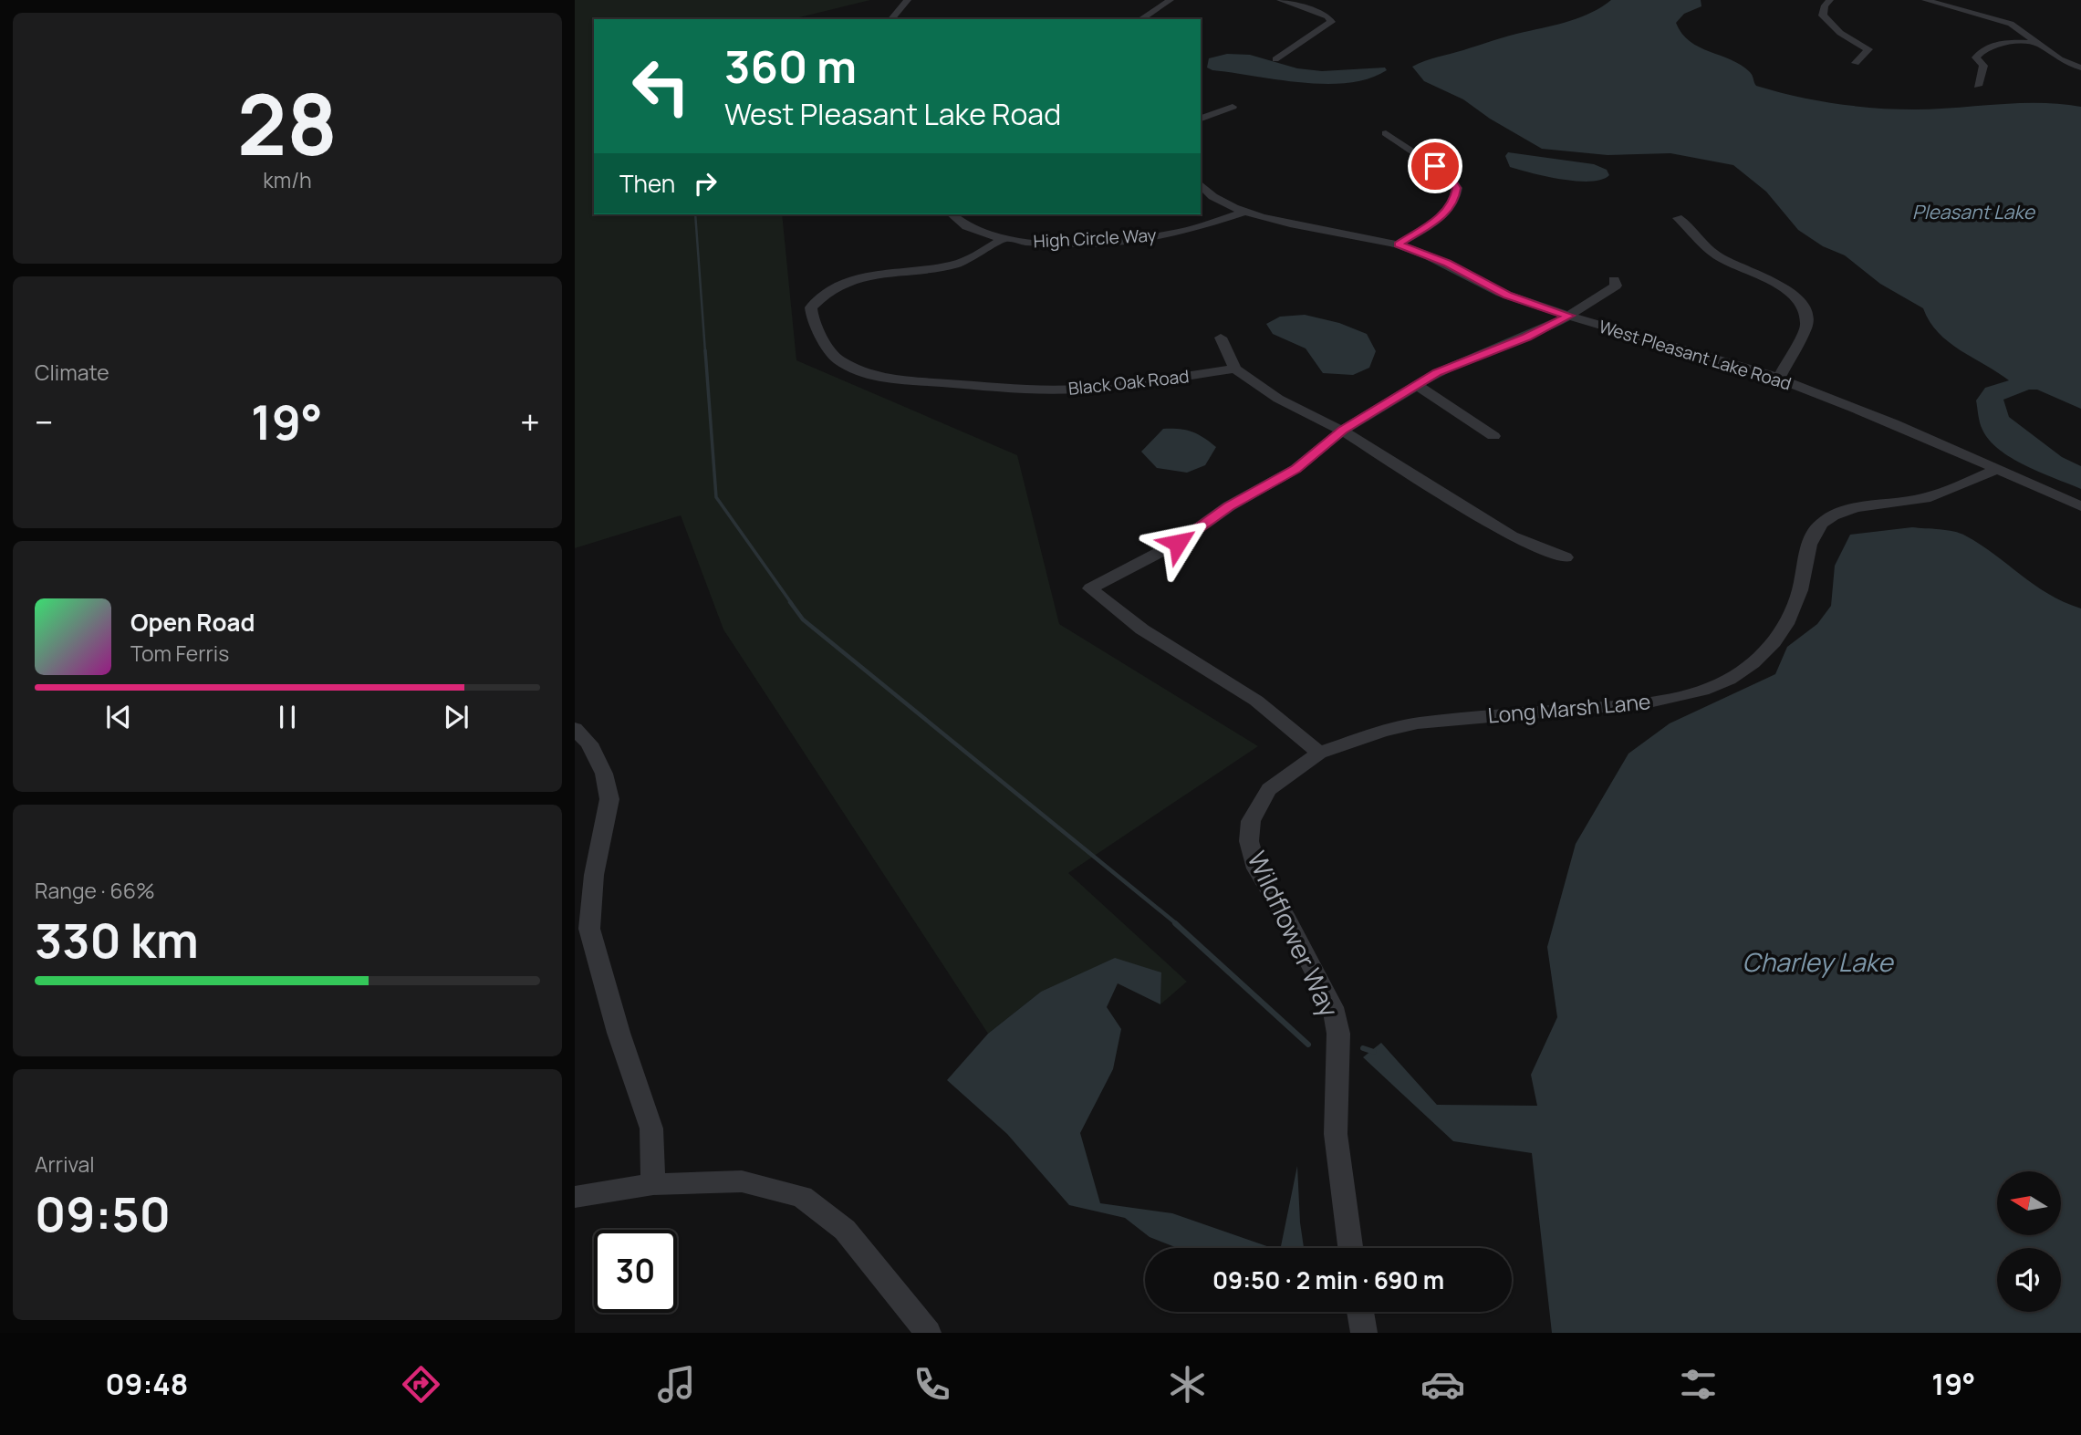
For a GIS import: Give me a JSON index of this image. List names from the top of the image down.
{
  "streets": {
    "street": [
      "High Circle Way",
      "West Pleasant Lake Road",
      "Black Oak Road",
      "Long Marsh Lane",
      "Wildflower Way"
    ]
  },
  "crossings": [
    ["High Circle Way", "West Pleasant Lake Road"],
    ["High Circle Way", "Black Oak Road"],
    ["West Pleasant Lake Road", "Long Marsh Lane"],
    ["Long Marsh Lane", "Wildflower Way"]
  ],
  "water": ["Pleasant Lake", "Charley Lake"],
  "north": "left",
  "page": {
    "tile": [
      ["28", "km/h"],
      "Climate",
      ["Range · 66%", "330 km"],
      ["Arrival", "09:50"]
    ],
    "turn": ["360 m", "West Pleasant Lake Road"],
    "then": "Then",
    "heat": ["−", "19°", "+"],
    "song": ["Open Road", "Tom Ferris"],
    "limit": "30",
    "trip": "09:50 · 2 min · 690 m",
    "tabs": ["09:48", "19°"]
  }
}
